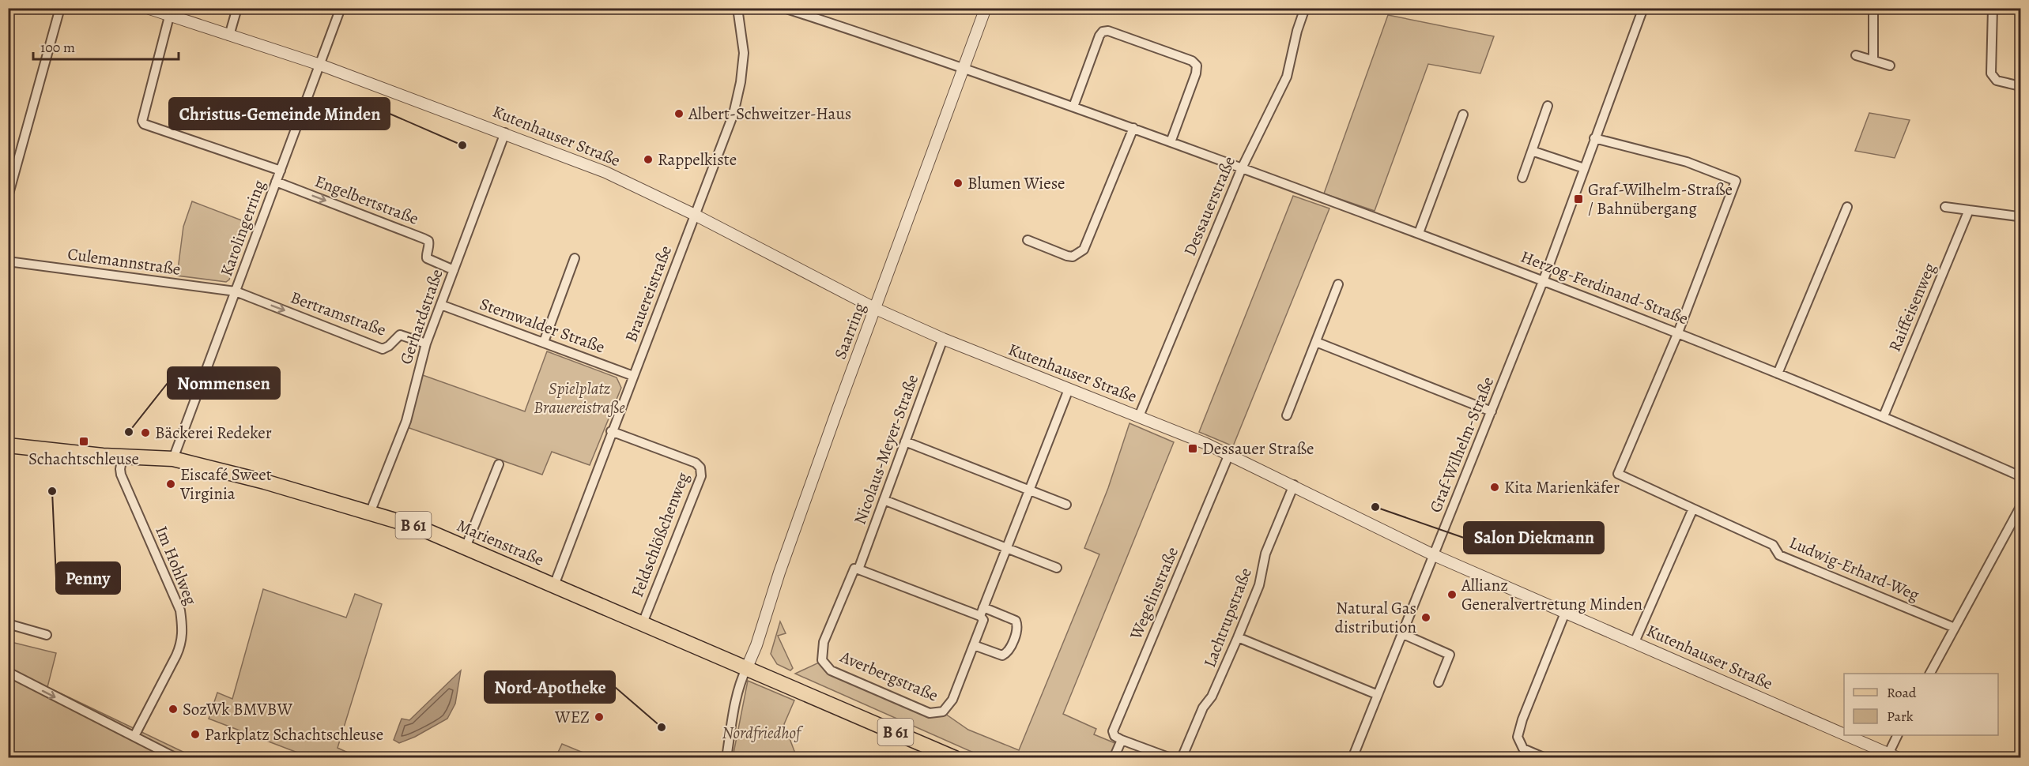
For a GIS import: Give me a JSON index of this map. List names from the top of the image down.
{
  "streets": {
    "main road": ["B 61", "Marienstraße"],
    "street": [
      "Kutenhauser Straße",
      "Engelbertstraße",
      "Dessauerstraße",
      "Karolingerring",
      "Culemannstraße",
      "Herzog-Ferdinand-Straße",
      "Brauereistraße",
      "Raiffeisenweg",
      "Bertramstraße",
      "Gerhardstraße",
      "Sternwalder Straße",
      "Saarring",
      "Graf-Wilhelm-Straße",
      "Nicolaus-Meyer-Straße",
      "Feldschlößchenweg",
      "Im Hohlweg",
      "Ludwig-Erhard-Weg",
      "Wegelinstraße",
      "Lachtrupstraße",
      "Averbergstraße"
    ]
  },
  "crossings": [
    ["Kutenhauser Straße", "Dessauerstraße"],
    ["Kutenhauser Straße", "Karolingerring"],
    ["Kutenhauser Straße", "Brauereistraße"],
    ["Kutenhauser Straße", "Gerhardstraße"],
    ["Kutenhauser Straße", "Saarring"],
    ["Kutenhauser Straße", "Graf-Wilhelm-Straße"],
    ["Kutenhauser Straße", "Nicolaus-Meyer-Straße"],
    ["Kutenhauser Straße", "Wegelinstraße"],
    ["Kutenhauser Straße", "Lachtrupstraße"],
    ["Engelbertstraße", "Karolingerring"],
    ["Engelbertstraße", "Gerhardstraße"],
    ["Dessauerstraße", "Herzog-Ferdinand-Straße"],
    ["Karolingerring", "Culemannstraße"],
    ["Karolingerring", "Bertramstraße"],
    ["Karolingerring", "Marienstraße"],
    ["Culemannstraße", "Bertramstraße"],
    ["Herzog-Ferdinand-Straße", "Raiffeisenweg"],
    ["Herzog-Ferdinand-Straße", "Saarring"],
    ["Herzog-Ferdinand-Straße", "Graf-Wilhelm-Straße"],
    ["Herzog-Ferdinand-Straße", "Ludwig-Erhard-Weg"],
    ["Brauereistraße", "Sternwalder Straße"],
    ["Brauereistraße", "Feldschlößchenweg"],
    ["Brauereistraße", "Marienstraße"],
    ["Bertramstraße", "Gerhardstraße"],
    ["Gerhardstraße", "Sternwalder Straße"],
    ["Gerhardstraße", "Marienstraße"],
    ["Saarring", "Marienstraße"],
    ["Nicolaus-Meyer-Straße", "Averbergstraße"],
    ["Feldschlößchenweg", "Marienstraße"],
    ["Marienstraße", "Im Hohlweg"]
  ],
  "one_way": ["Engelbertstraße", "Bertramstraße"],
  "parks": ["Spielplatz Brauereistraße", "Nordfriedhof"],
  "places": {
    "other": [
      "Albert-Schweitzer-Haus",
      "Christus-Gemeinde Minden",
      "Rappelkiste",
      "Blumen Wiese",
      "Nommensen",
      "Bäckerei Redeker",
      "Eiscafé Sweet Virginia",
      "Kita Marienkäfer",
      "Penny",
      "Salon Diekmann",
      "Allianz Generalvertretung Minden",
      "Natural Gas distribution",
      "SozWk BMVBW",
      "WEZ",
      "Nord-Apotheke",
      "Parkplatz Schachtschleuse"
    ],
    "transit": ["Graf-Wilhelm-Straße / Bahnübergang", "Schachtschleuse", "Dessauer Straße"]
  },
  "legend": ["Road", "Park"],
  "scale_bar": "100 m"
}
